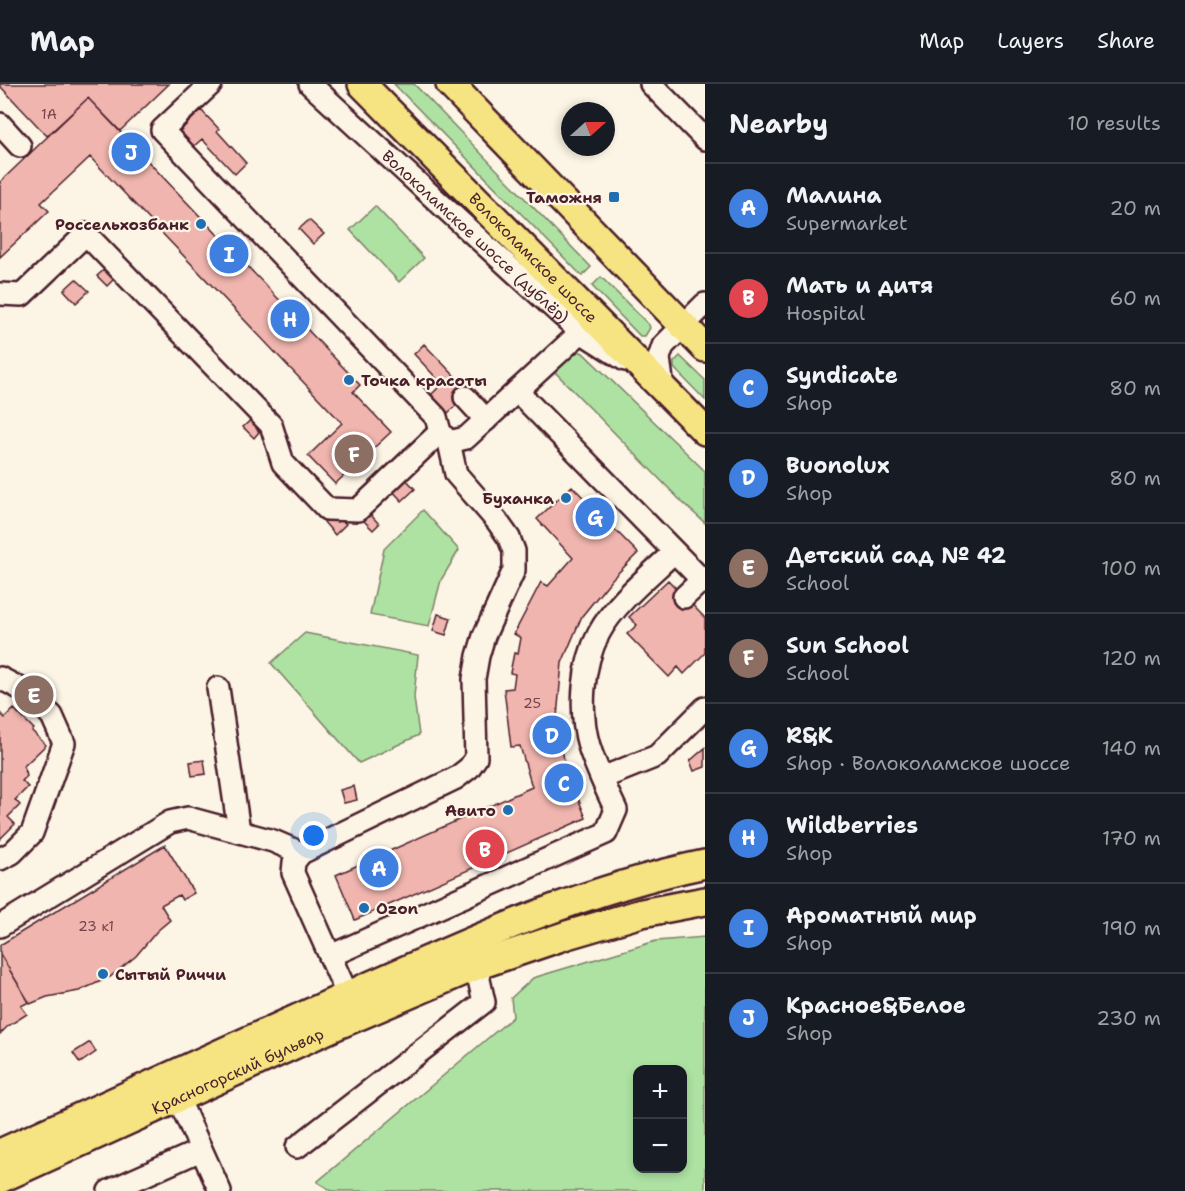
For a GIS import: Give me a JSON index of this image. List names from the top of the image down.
{
  "streets": {
    "main road": ["Волоколамское шоссе", "Красногорский бульвар"],
    "street": ["Волоколамское шоссе (дублёр)"]
  },
  "crossings": [
    ["Волоколамское шоссе (дублёр)", "Волоколамское шоссе"]
  ],
  "places": {
    "transit": ["Таможня"],
    "other": [
      "Россельхозбанк",
      "Точка красоты",
      "Буханка",
      "Авито",
      "Ozon",
      "Сытый Риччи"
    ]
  },
  "house_numbers": ["1А", "25", "23 к1"],
  "north": "right",
  "page": {
    "header": "Map",
    "nav": ["Map", "Layers", "Share"],
    "heading": ["Nearby", "10 results"],
    "pins": [
      "J",
      "I",
      "H",
      "F",
      "G",
      "E",
      "D",
      "C",
      "B",
      "A"
    ],
    "list": [
      {
        "mark": "A",
        "name": "Малина",
        "note": "Supermarket",
        "value": "20 m"
      },
      {
        "mark": "B",
        "name": "Мать и дитя",
        "note": "Hospital",
        "value": "60 m"
      },
      {
        "mark": "C",
        "name": "Syndicate",
        "note": "Shop",
        "value": "80 m"
      },
      {
        "mark": "D",
        "name": "Buonolux",
        "note": "Shop",
        "value": "80 m"
      },
      {
        "mark": "E",
        "name": "Детский сад № 42",
        "note": "School",
        "value": "100 m"
      },
      {
        "mark": "F",
        "name": "Sun School",
        "note": "School",
        "value": "120 m"
      },
      {
        "mark": "G",
        "name": "R&K",
        "note": "Shop · Волоколамское шоссе",
        "value": "140 m"
      },
      {
        "mark": "H",
        "name": "Wildberries",
        "note": "Shop",
        "value": "170 m"
      },
      {
        "mark": "I",
        "name": "Ароматный мир",
        "note": "Shop",
        "value": "190 m"
      },
      {
        "mark": "J",
        "name": "Красное&Белое",
        "note": "Shop",
        "value": "230 m"
      }
    ],
    "map_buttons": ["+", "−"]
  }
}
